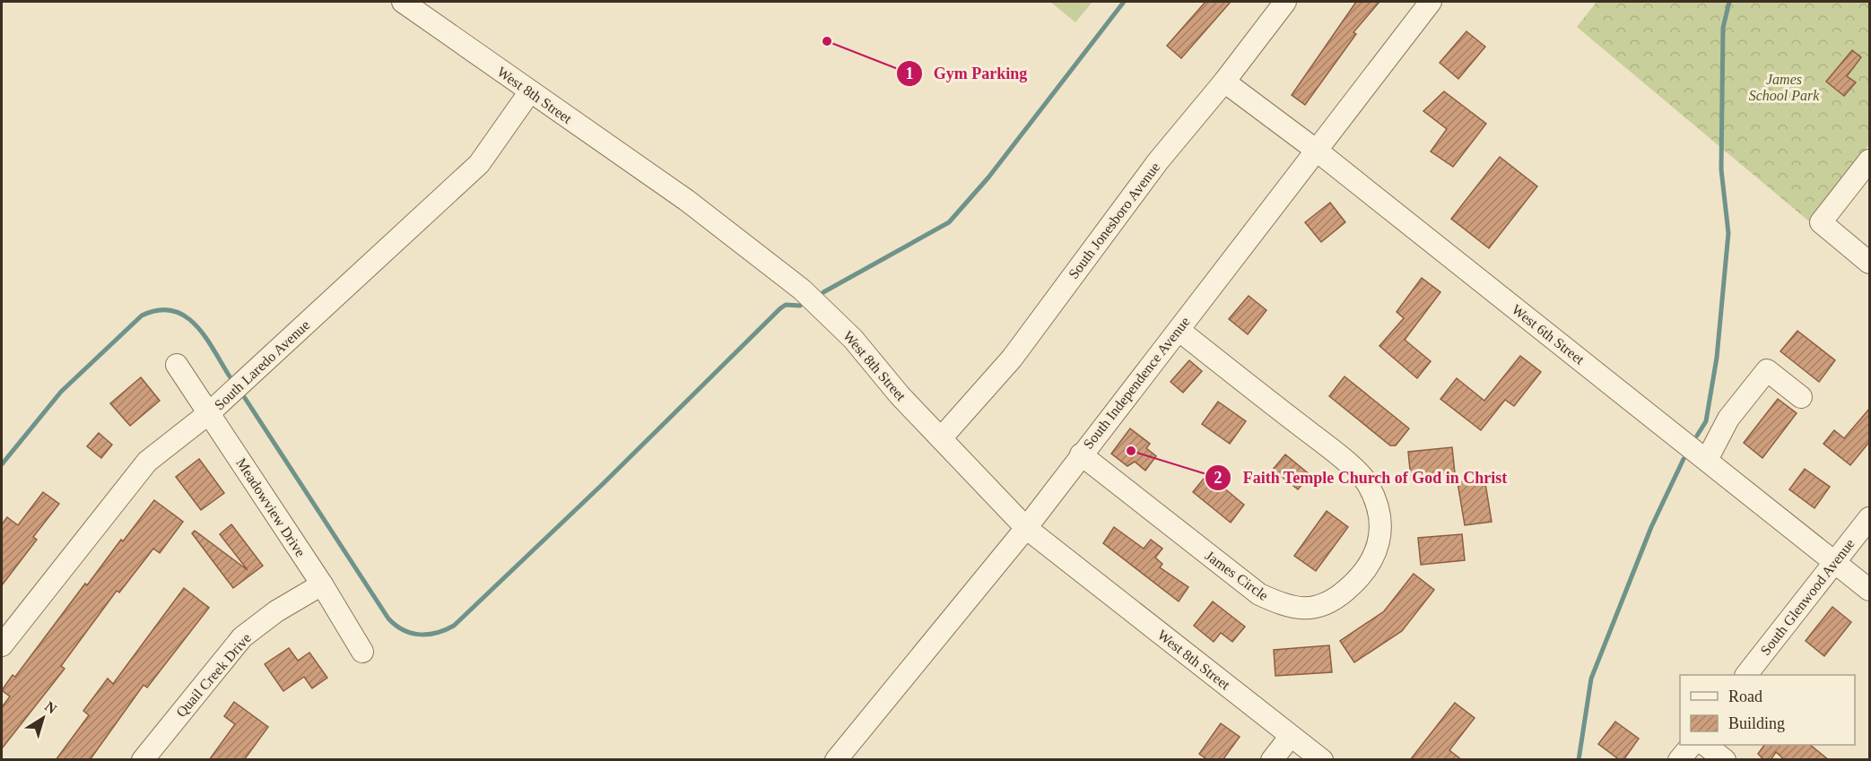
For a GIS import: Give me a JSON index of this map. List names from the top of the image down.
{
  "streets": {
    "street": [
      "West 8th Street",
      "South Jonesboro Avenue",
      "West 6th Street",
      "South Laredo Avenue",
      "South Independence Avenue",
      "Meadowview Drive",
      "James Circle",
      "South Glenwood Avenue",
      "Quail Creek Drive"
    ]
  },
  "crossings": [
    ["West 8th Street", "South Jonesboro Avenue"],
    ["West 8th Street", "South Laredo Avenue"],
    ["West 8th Street", "South Independence Avenue"],
    ["South Jonesboro Avenue", "West 6th Street"],
    ["West 6th Street", "South Independence Avenue"],
    ["West 6th Street", "South Glenwood Avenue"],
    ["South Laredo Avenue", "Meadowview Drive"],
    ["South Independence Avenue", "James Circle"],
    ["Meadowview Drive", "Quail Creek Drive"]
  ],
  "parks": ["James School Park"],
  "places": ["Gym Parking", "Faith Temple Church of God in Christ"],
  "legend": ["Road", "Building"],
  "north": "top right"
}
